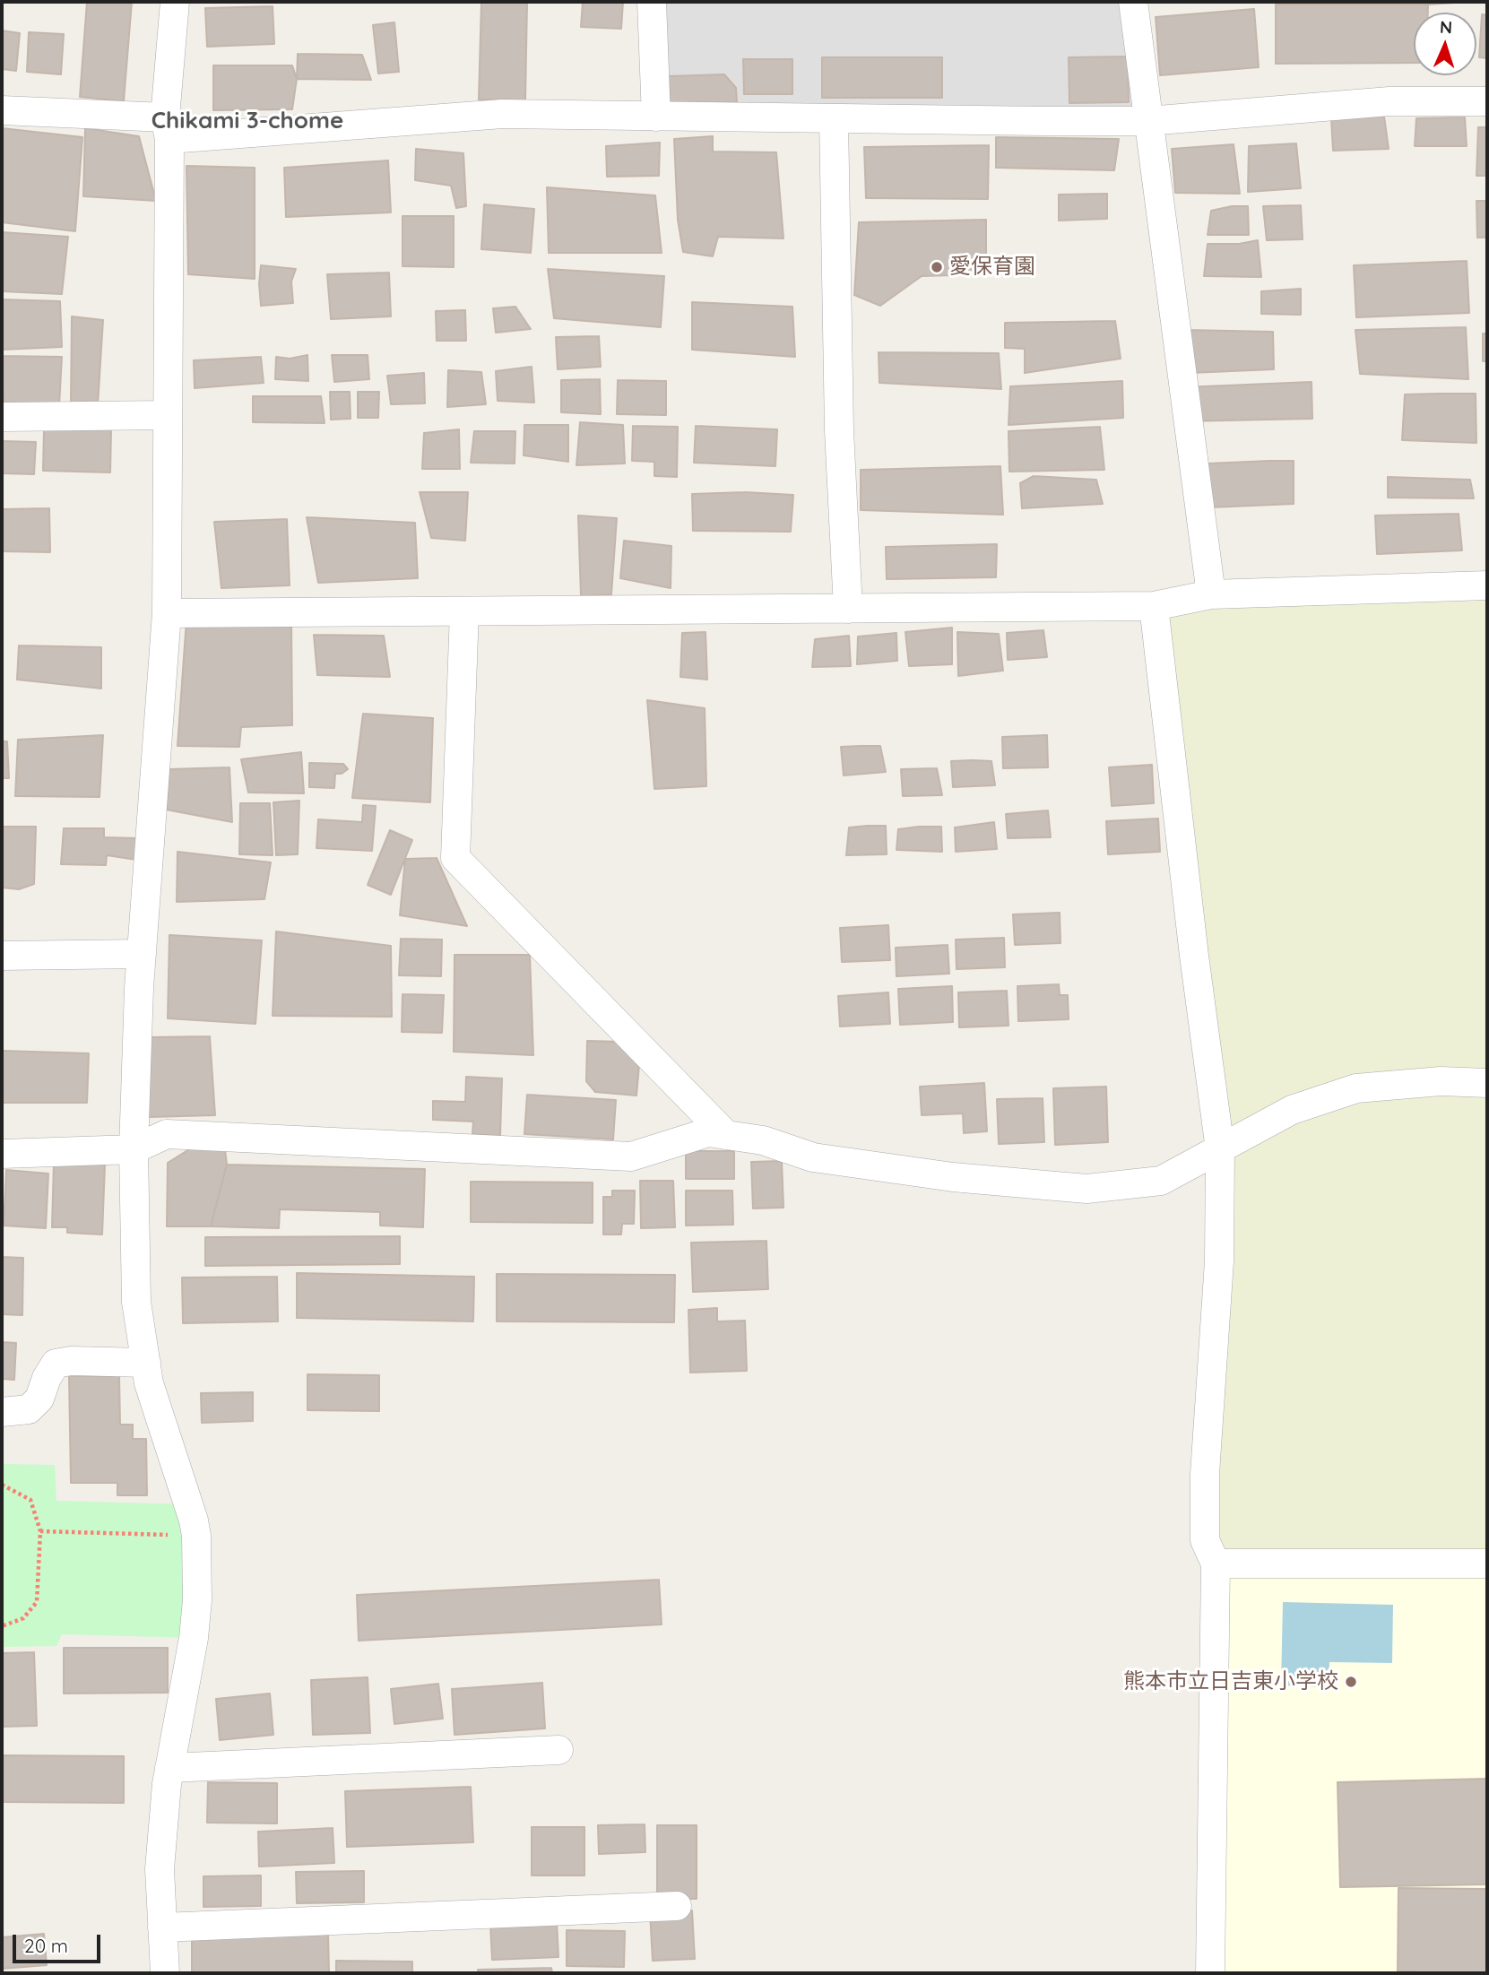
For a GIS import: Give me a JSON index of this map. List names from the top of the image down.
{
  "districts": ["Chikami 3-chome"],
  "places": ["愛保育園", "熊本市立日吉東小学校"],
  "scale_bar": "20 m",
  "north": "top"
}
